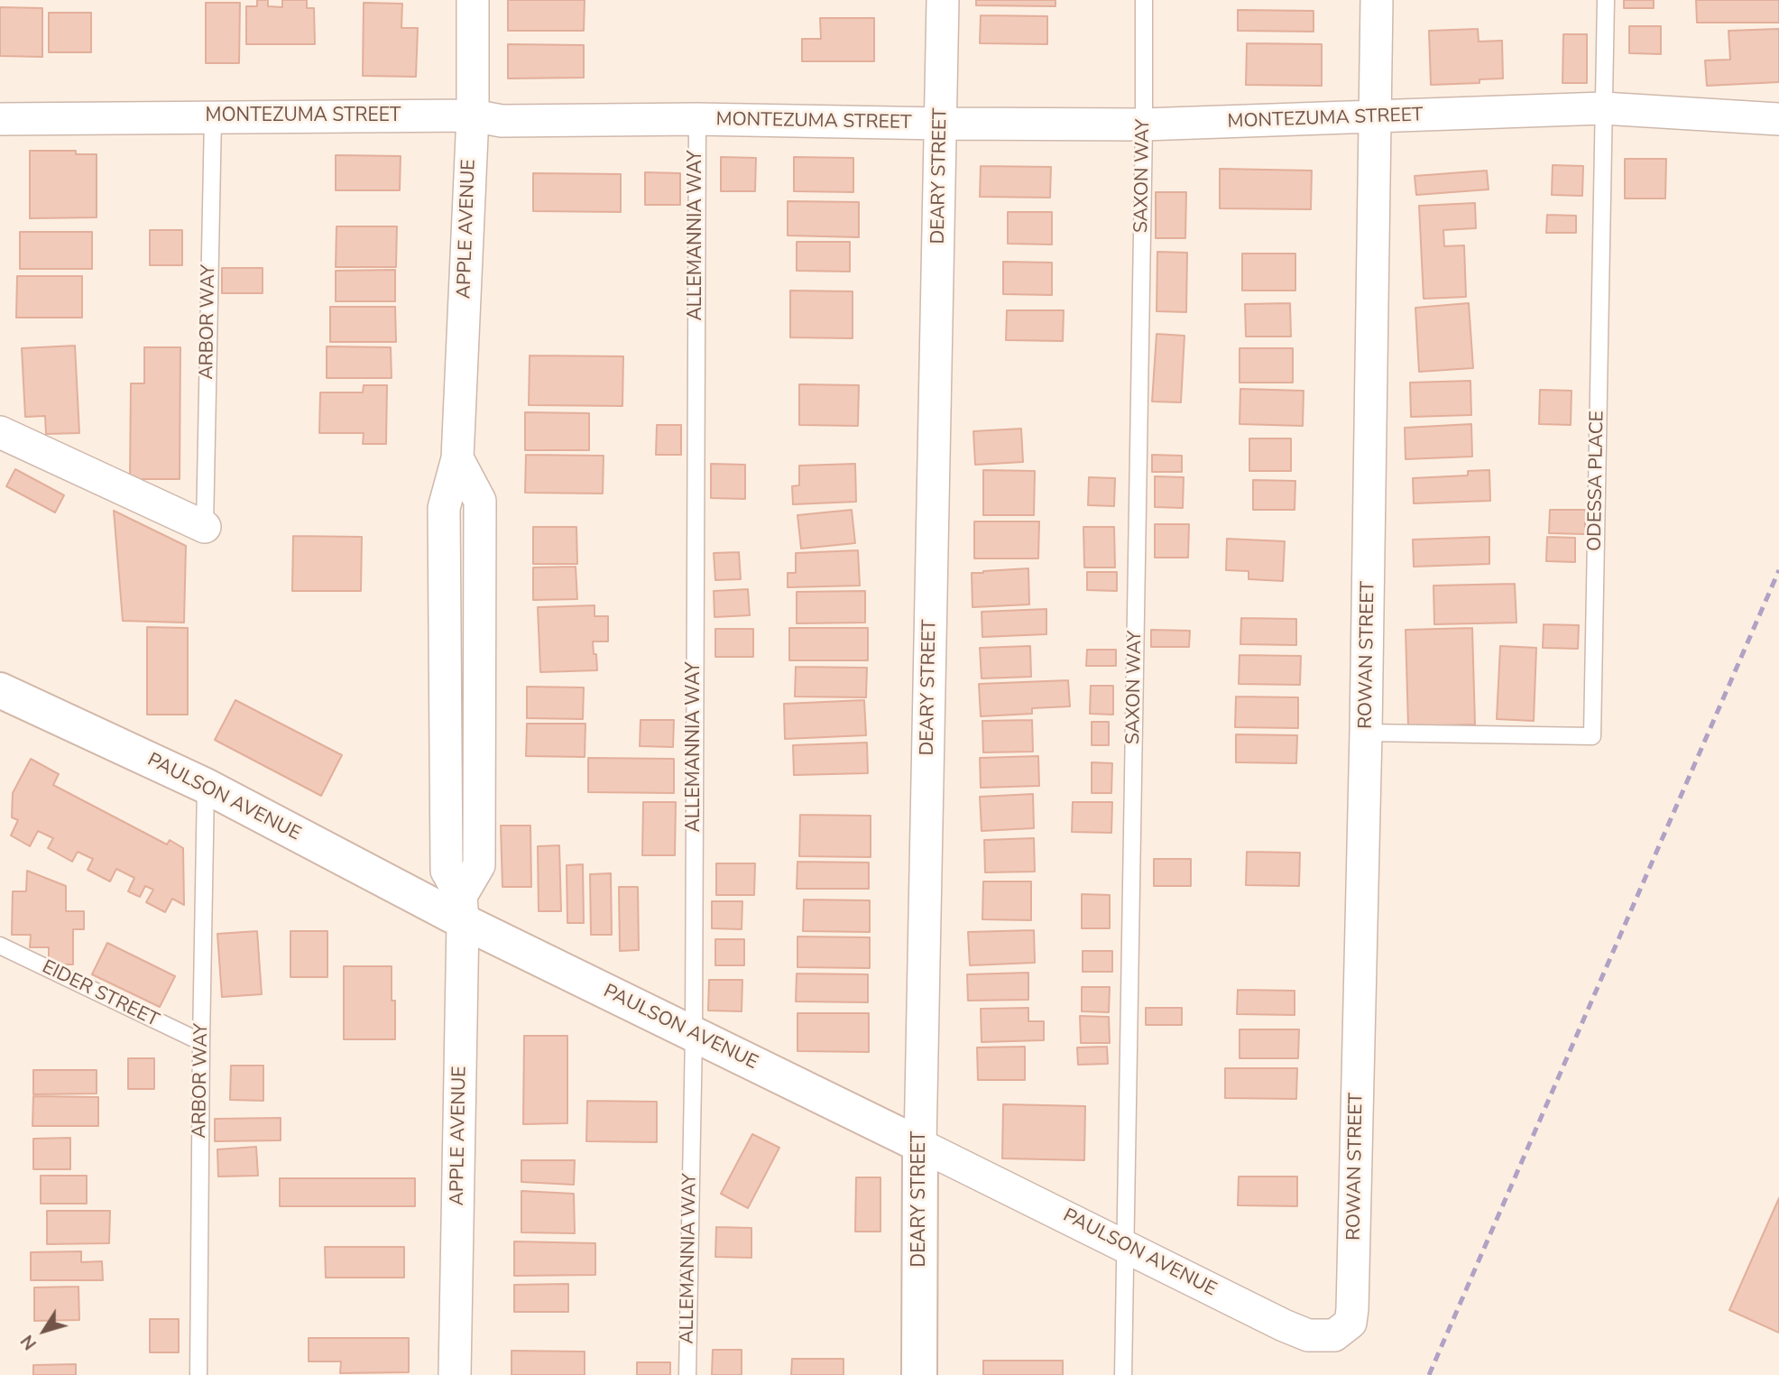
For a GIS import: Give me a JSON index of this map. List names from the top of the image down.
{
  "streets": {
    "street": [
      "MONTEZUMA STREET",
      "DEARY STREET",
      "APPLE AVENUE",
      "ROWAN STREET",
      "PAULSON AVENUE"
    ],
    "lane": [
      "SAXON WAY",
      "ALLEMANNIA WAY",
      "ARBOR WAY",
      "ODESSA PLACE",
      "EIDER STREET"
    ]
  },
  "crossings": [
    ["MONTEZUMA STREET", "DEARY STREET"],
    ["MONTEZUMA STREET", "SAXON WAY"],
    ["MONTEZUMA STREET", "APPLE AVENUE"],
    ["MONTEZUMA STREET", "ALLEMANNIA WAY"],
    ["MONTEZUMA STREET", "ARBOR WAY"],
    ["MONTEZUMA STREET", "ODESSA PLACE"],
    ["MONTEZUMA STREET", "ROWAN STREET"],
    ["DEARY STREET", "PAULSON AVENUE"],
    ["SAXON WAY", "PAULSON AVENUE"],
    ["APPLE AVENUE", "PAULSON AVENUE"],
    ["ALLEMANNIA WAY", "PAULSON AVENUE"],
    ["ARBOR WAY", "PAULSON AVENUE"],
    ["ARBOR WAY", "EIDER STREET"],
    ["ODESSA PLACE", "ROWAN STREET"],
    ["ROWAN STREET", "PAULSON AVENUE"]
  ],
  "north": "bottom left"
}
